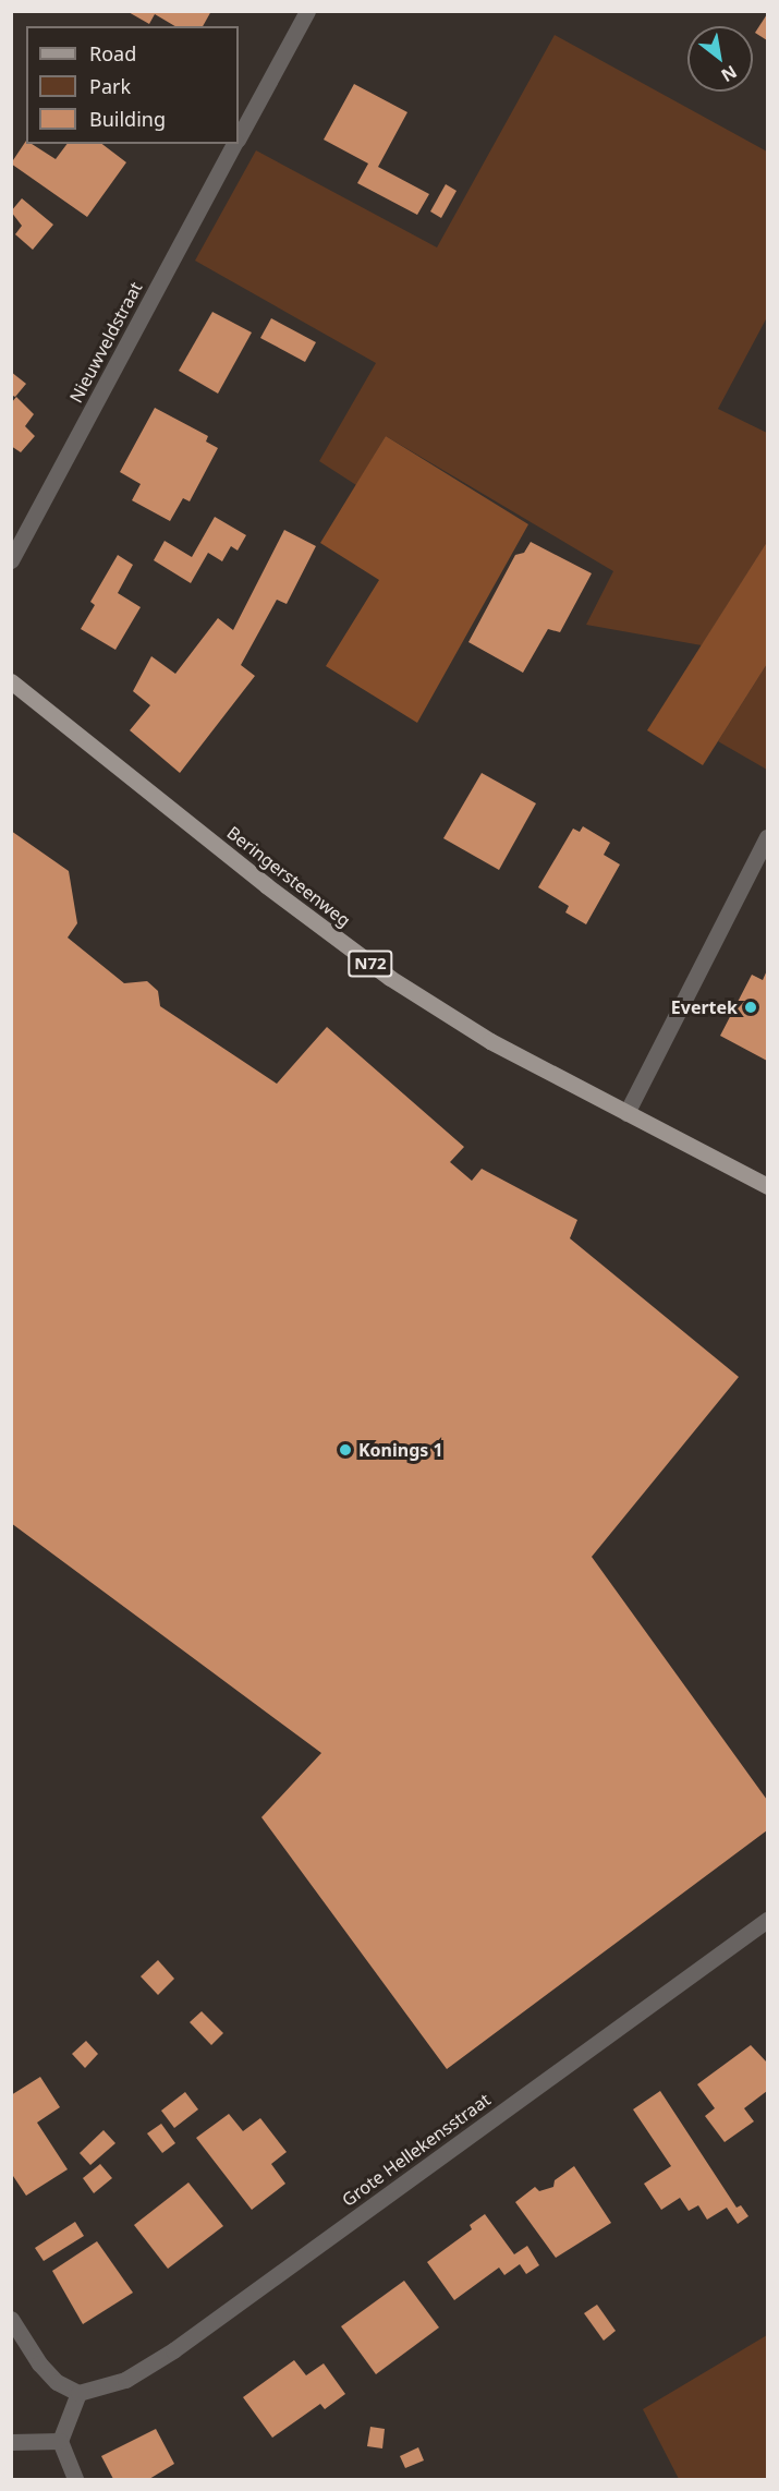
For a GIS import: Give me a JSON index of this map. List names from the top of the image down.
{
  "streets": {
    "main road": ["Beringersteenweg", "N72"],
    "street": ["Nieuwveldstraat", "Grote Hellekensstraat"]
  },
  "places": ["Evertek", "Konings 1"],
  "legend": ["Road", "Park", "Building"],
  "north": "bottom right"
}
